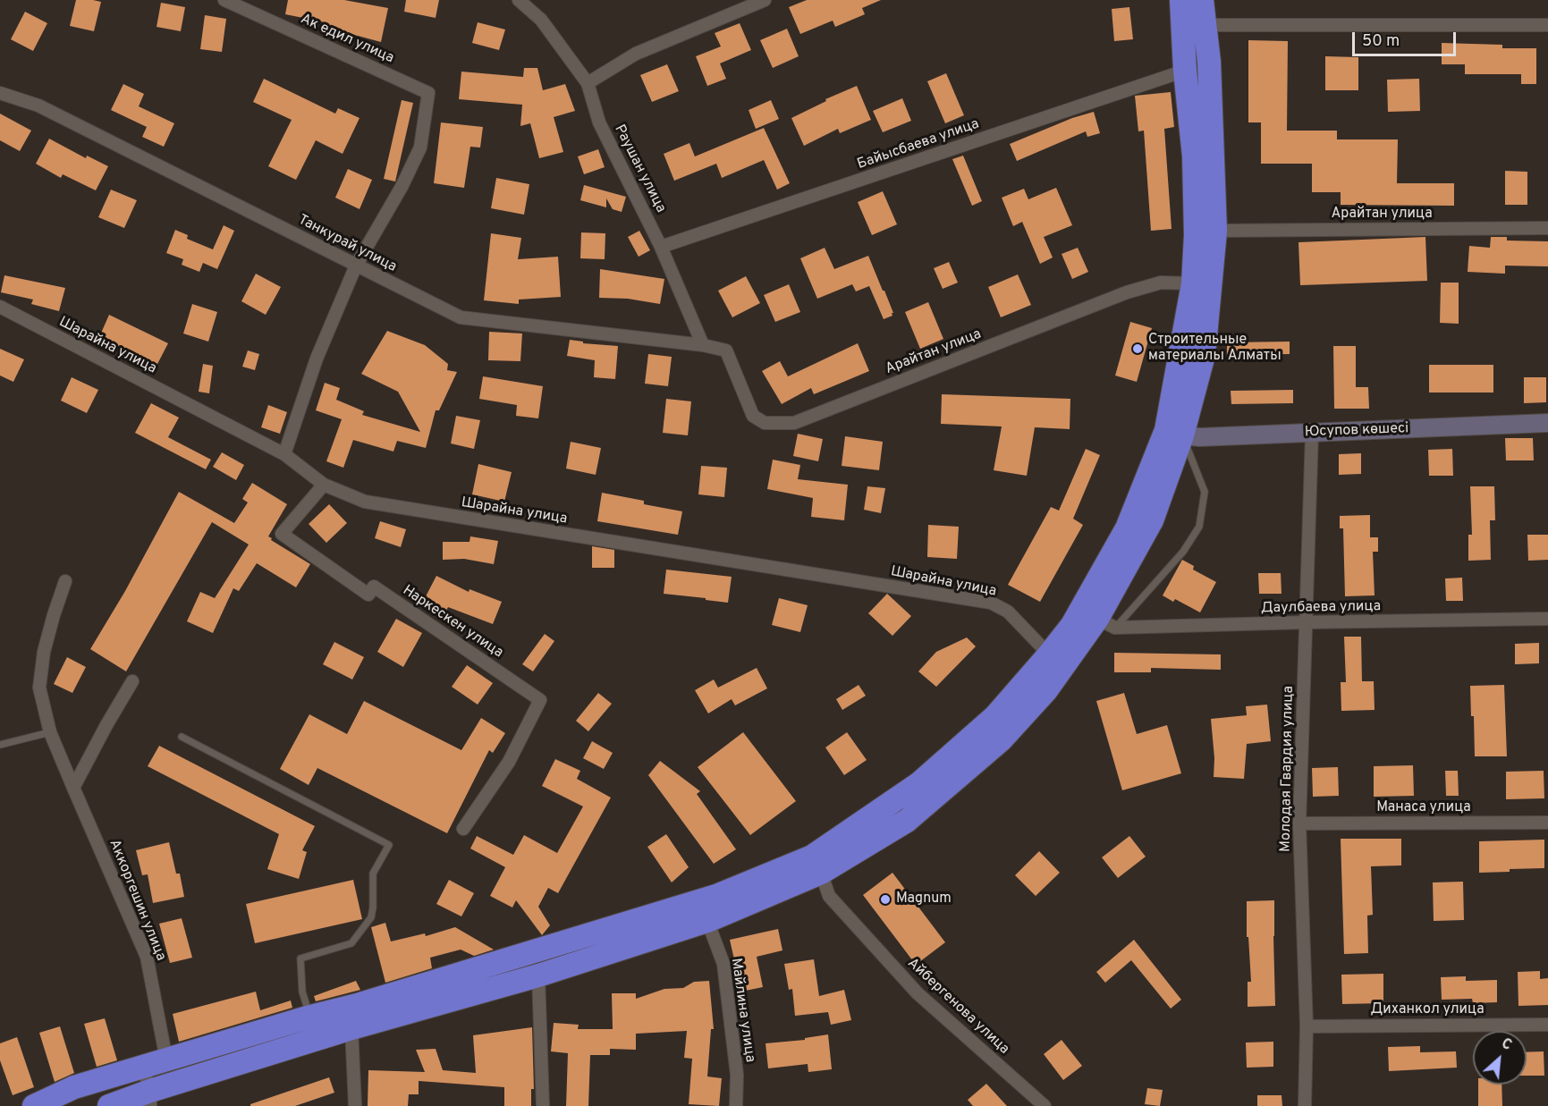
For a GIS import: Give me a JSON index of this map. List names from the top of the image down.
{
  "streets": {
    "street": [
      "Ак едил улица",
      "Байысбаева улица",
      "Раушан улица",
      "Арайтан улица",
      "Танкурай улица",
      "Шарайна улица",
      "Юсупов көшесі",
      "Даулбаева улица",
      "Наркескен улица",
      "Молодая Гвардия улица",
      "Манаса улица",
      "Аккоргешин улица",
      "Айбергенова улица",
      "Майлина улица",
      "Диханкол улица"
    ]
  },
  "crossings": [
    ["Ак едил улица", "Танкурай улица"],
    ["Байысбаева улица", "Раушан улица"],
    ["Раушан улица", "Арайтан улица"],
    ["Раушан улица", "Танкурай улица"],
    ["Арайтан улица", "Танкурай улица"],
    ["Шарайна улица", "Наркескен улица"],
    ["Юсупов көшесі", "Молодая Гвардия улица"],
    ["Даулбаева улица", "Молодая Гвардия улица"],
    ["Молодая Гвардия улица", "Манаса улица"],
    ["Молодая Гвардия улица", "Диханкол улица"]
  ],
  "places": ["Строительные материалы Алматы", "Magnum"],
  "scale_bar": "50 m",
  "north": "top right"
}
